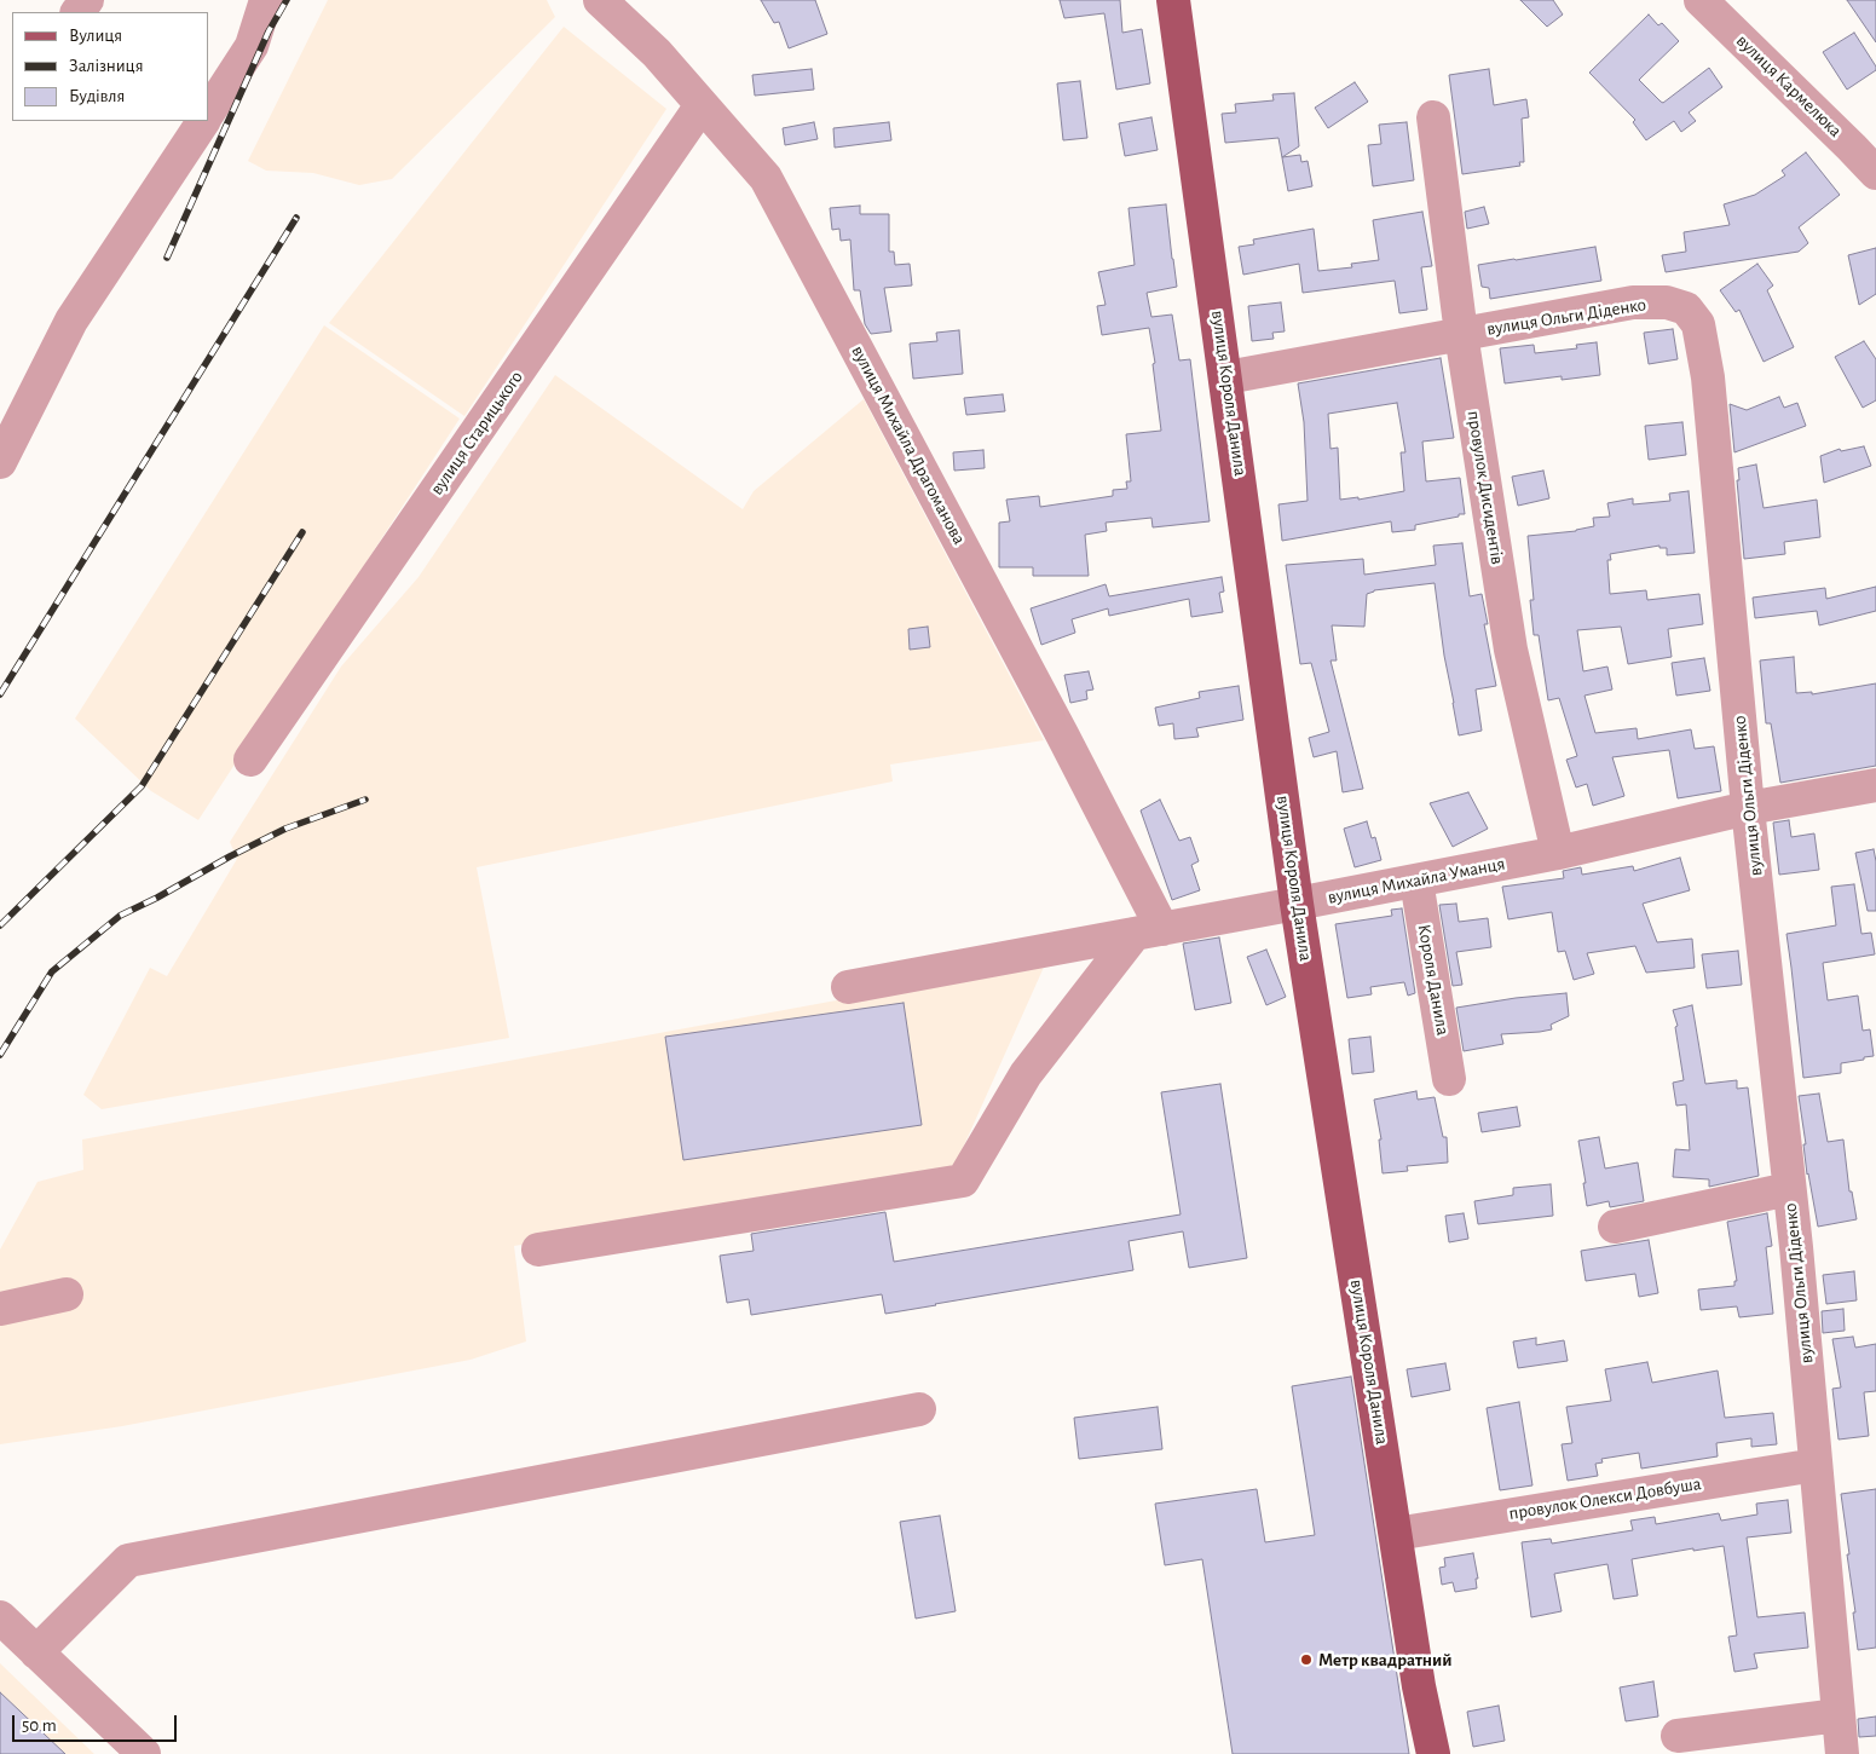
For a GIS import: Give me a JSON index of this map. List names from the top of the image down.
{
  "streets": {
    "main road": ["вулиця Короля Данила"],
    "street": [
      "вулиця Кармелюка",
      "вулиця Ольги Діденко",
      "вулиця Старицького",
      "вулиця Михайла Драгоманова",
      "провулок Дисидентів",
      "вулиця Михайла Уманця",
      "Короля Данила",
      "провулок Олекси Довбуша"
    ]
  },
  "crossings": [
    ["вулиця Ольги Діденко", "вулиця Короля Данила"],
    ["вулиця Ольги Діденко", "провулок Дисидентів"],
    ["вулиця Ольги Діденко", "вулиця Михайла Уманця"],
    ["вулиця Ольги Діденко", "провулок Олекси Довбуша"],
    ["вулиця Короля Данила", "вулиця Михайла Уманця"],
    ["вулиця Короля Данила", "провулок Олекси Довбуша"],
    ["вулиця Старицького", "вулиця Михайла Драгоманова"],
    ["вулиця Михайла Драгоманова", "вулиця Михайла Уманця"],
    ["провулок Дисидентів", "вулиця Михайла Уманця"],
    ["вулиця Михайла Уманця", "Короля Данила"]
  ],
  "places": ["Метр квадратний"],
  "legend": ["Вулиця", "Залізниця", "Будівля"],
  "scale_bar": "50 m"
}
